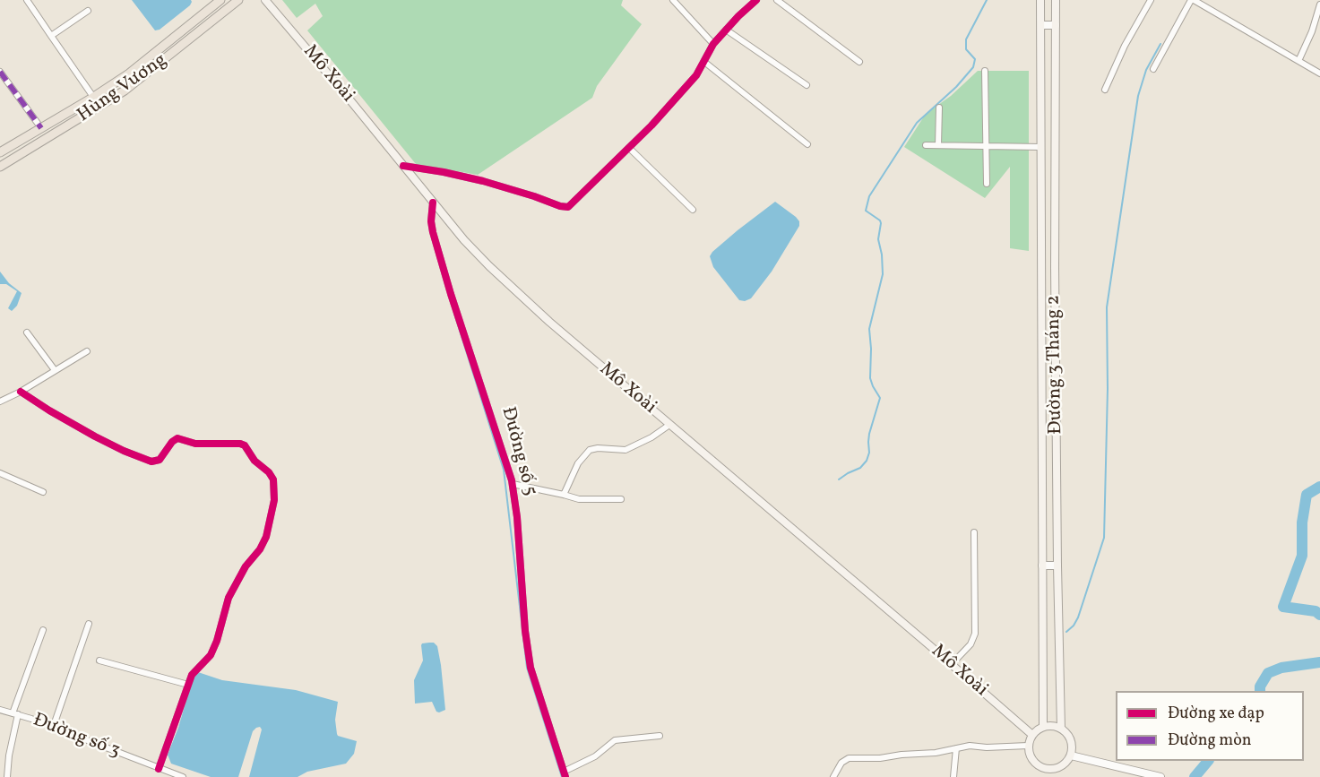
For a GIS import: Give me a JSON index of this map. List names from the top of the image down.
{
  "streets": {
    "main road": ["Mô Xoài", "Hùng Vương", "Đường 3 Tháng 2"],
    "street": ["Đường số 5", "Đường số 3"]
  },
  "crossings": [
    ["Mô Xoài", "Đường 3 Tháng 2"],
    ["Mô Xoài", "Đường số 5"]
  ],
  "legend": ["Đường xe đạp", "Đường mòn"]
}
